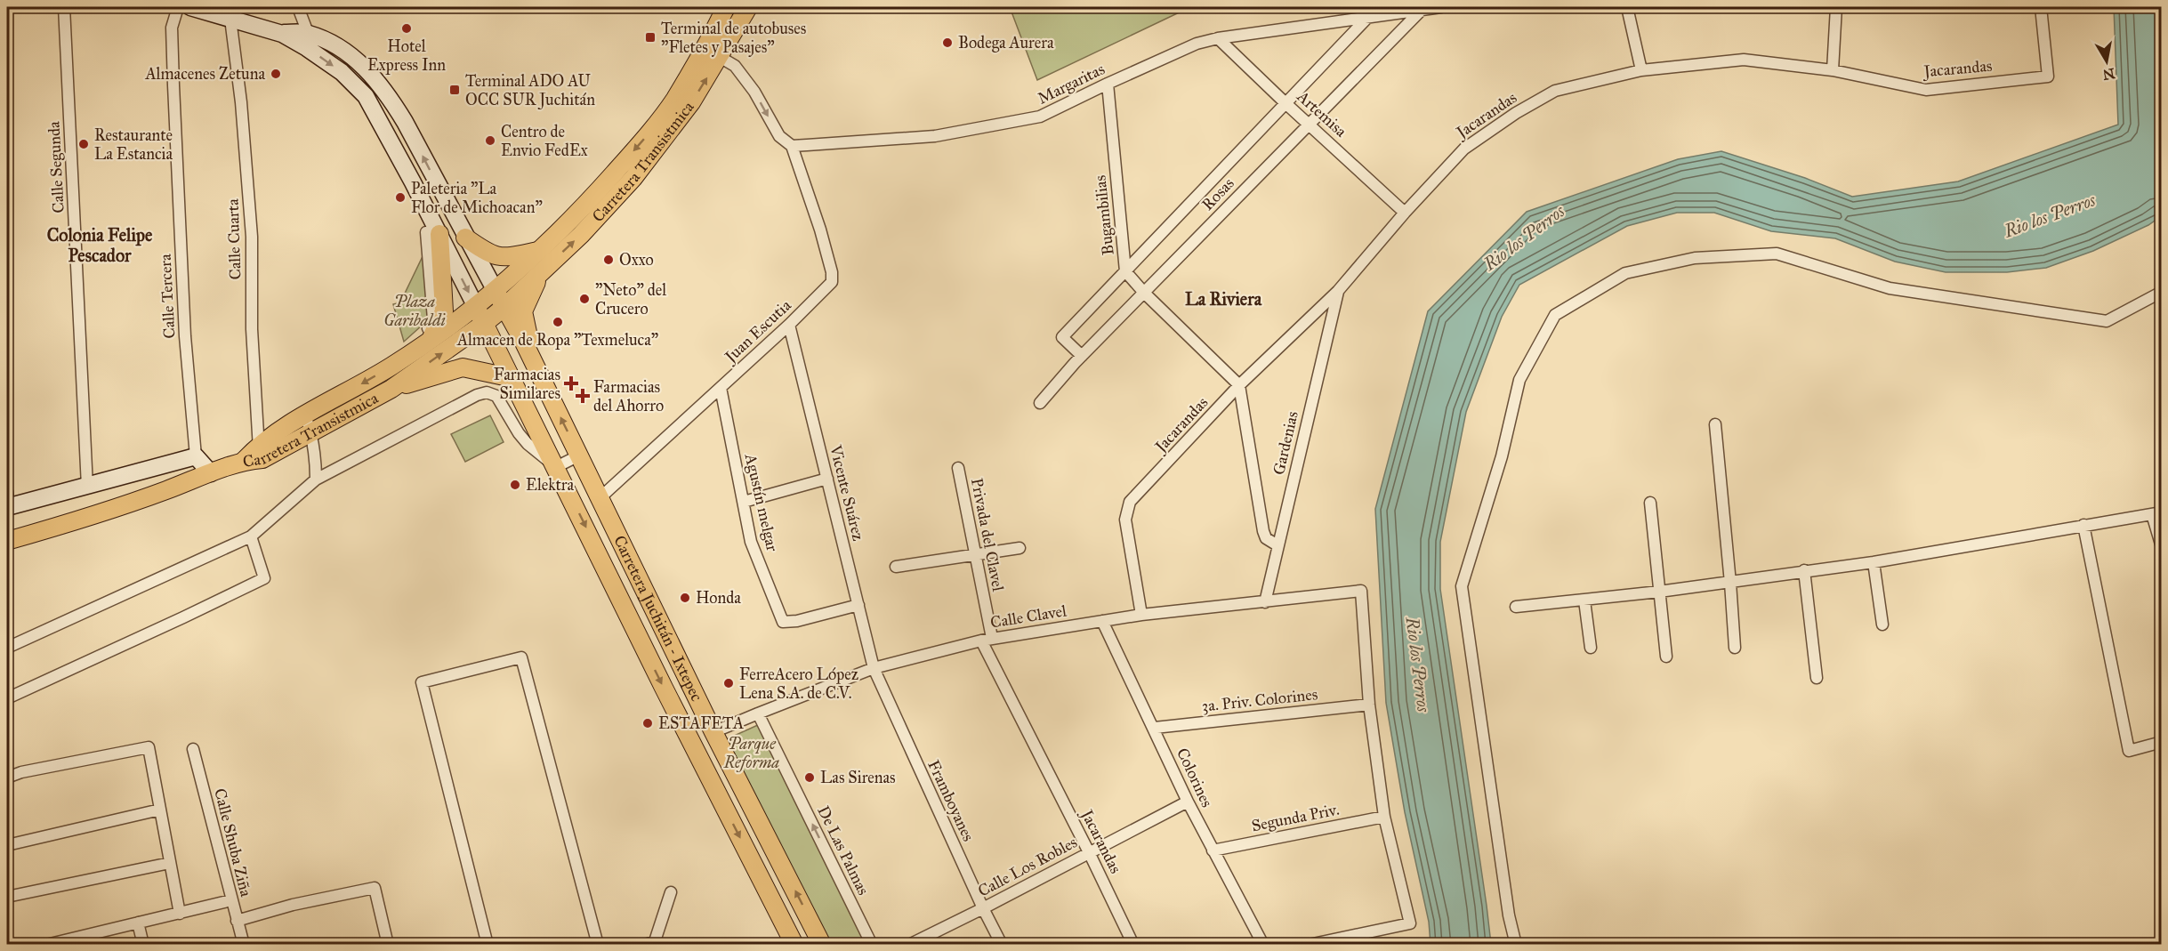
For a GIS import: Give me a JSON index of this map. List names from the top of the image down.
{
  "streets": {
    "main road": ["Carretera Transistmica", "Carretera Juchitán - Ixtepec"],
    "street": [
      "Jacarandas",
      "Margaritas",
      "Artemisa",
      "Calle Segunda",
      "Rosas",
      "Bugambilias",
      "Calle Cuarta",
      "Calle Tercera",
      "Juan Escutia",
      "Gardenias",
      "Vicente Suárez",
      "Agustín melgar",
      "Privada del Clavel",
      "Calle Clavel",
      "3a. Priv. Colorines",
      "Colorines",
      "Framboyanes",
      "Segunda Priv.",
      "Calle Shuba Ziña",
      "De Las Palmas",
      "Calle Los Robles"
    ]
  },
  "crossings": [
    ["Jacarandas", "Artemisa"],
    ["Jacarandas", "Bugambilias"],
    ["Jacarandas", "Gardenias"],
    ["Jacarandas", "Privada del Clavel"],
    ["Jacarandas", "Calle Clavel"],
    ["Jacarandas", "Calle Los Robles"],
    ["Margaritas", "Artemisa"],
    ["Margaritas", "Rosas"],
    ["Margaritas", "Bugambilias"],
    ["Margaritas", "Juan Escutia"],
    ["Artemisa", "Rosas"],
    ["Carretera Transistmica", "Calle Cuarta"],
    ["Carretera Transistmica", "Carretera Juchitán - Ixtepec"],
    ["Rosas", "Bugambilias"],
    ["Juan Escutia", "Vicente Suárez"],
    ["Juan Escutia", "Agustín melgar"],
    ["Juan Escutia", "Carretera Juchitán - Ixtepec"],
    ["Gardenias", "Calle Clavel"],
    ["Vicente Suárez", "Agustín melgar"],
    ["Vicente Suárez", "Calle Clavel"],
    ["Vicente Suárez", "Framboyanes"],
    ["Privada del Clavel", "Calle Clavel"],
    ["Calle Clavel", "Carretera Juchitán - Ixtepec"],
    ["Calle Clavel", "3a. Priv. Colorines"],
    ["Calle Clavel", "Colorines"],
    ["Calle Clavel", "Framboyanes"],
    ["Calle Clavel", "De Las Palmas"],
    ["3a. Priv. Colorines", "Colorines"],
    ["Colorines", "Segunda Priv."],
    ["Colorines", "Calle Los Robles"],
    ["Framboyanes", "Calle Los Robles"]
  ],
  "one_way": ["De Las Palmas"],
  "districts": ["Colonia Felipe Pescador", "La Riviera"],
  "water": ["Rio los Perros"],
  "parks": ["Plaza Garibaldi", "Parque Reforma"],
  "places": {
    "other": [
      "Hotel Express Inn",
      "Bodega Aurera",
      "Almacenes Zetuna",
      "Centro de Envio FedEx",
      "Restaurante La Estancia",
      "Paleteria \"La Flor de Michoacan\"",
      "Oxxo",
      "\"Neto\" del Crucero",
      "Almacen de Ropa \"Texmeluca\"",
      "Elektra",
      "Honda",
      "FerreAcero López Lena S.A. de C.V.",
      "ESTAFETA",
      "Las Sirenas"
    ],
    "transit": ["Terminal de autobuses \"Fletes y Pasajes\"", "Terminal ADO AU OCC SUR Juchitán"],
    "health": ["Farmacias Similares", "Farmacias del Ahorro"]
  },
  "north": "bottom"
}
